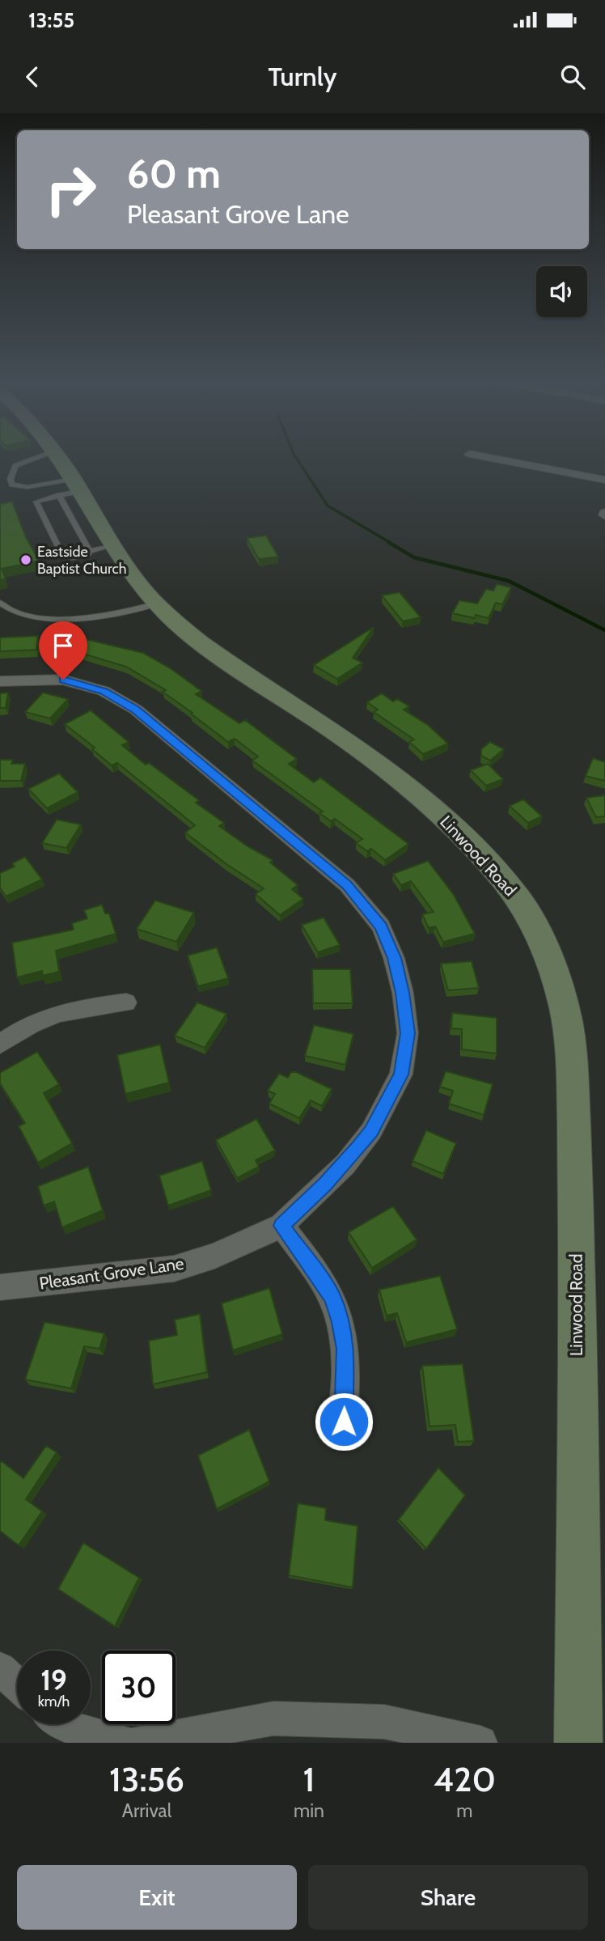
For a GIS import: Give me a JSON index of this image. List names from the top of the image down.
{
  "streets": {
    "street": ["Linwood Road", "Pleasant Grove Lane"]
  },
  "places": ["Eastside Baptist Church"],
  "page": {
    "status": "13:55",
    "header": "Turnly",
    "turn": ["60 m", "Pleasant Grove Lane"],
    "speed": "19 km/h",
    "limit": "30",
    "eta": [
      "13:56",
      "Arrival",
      "1",
      "min",
      "420",
      "m"
    ],
    "buttons": ["Exit", "Share"]
  }
}
